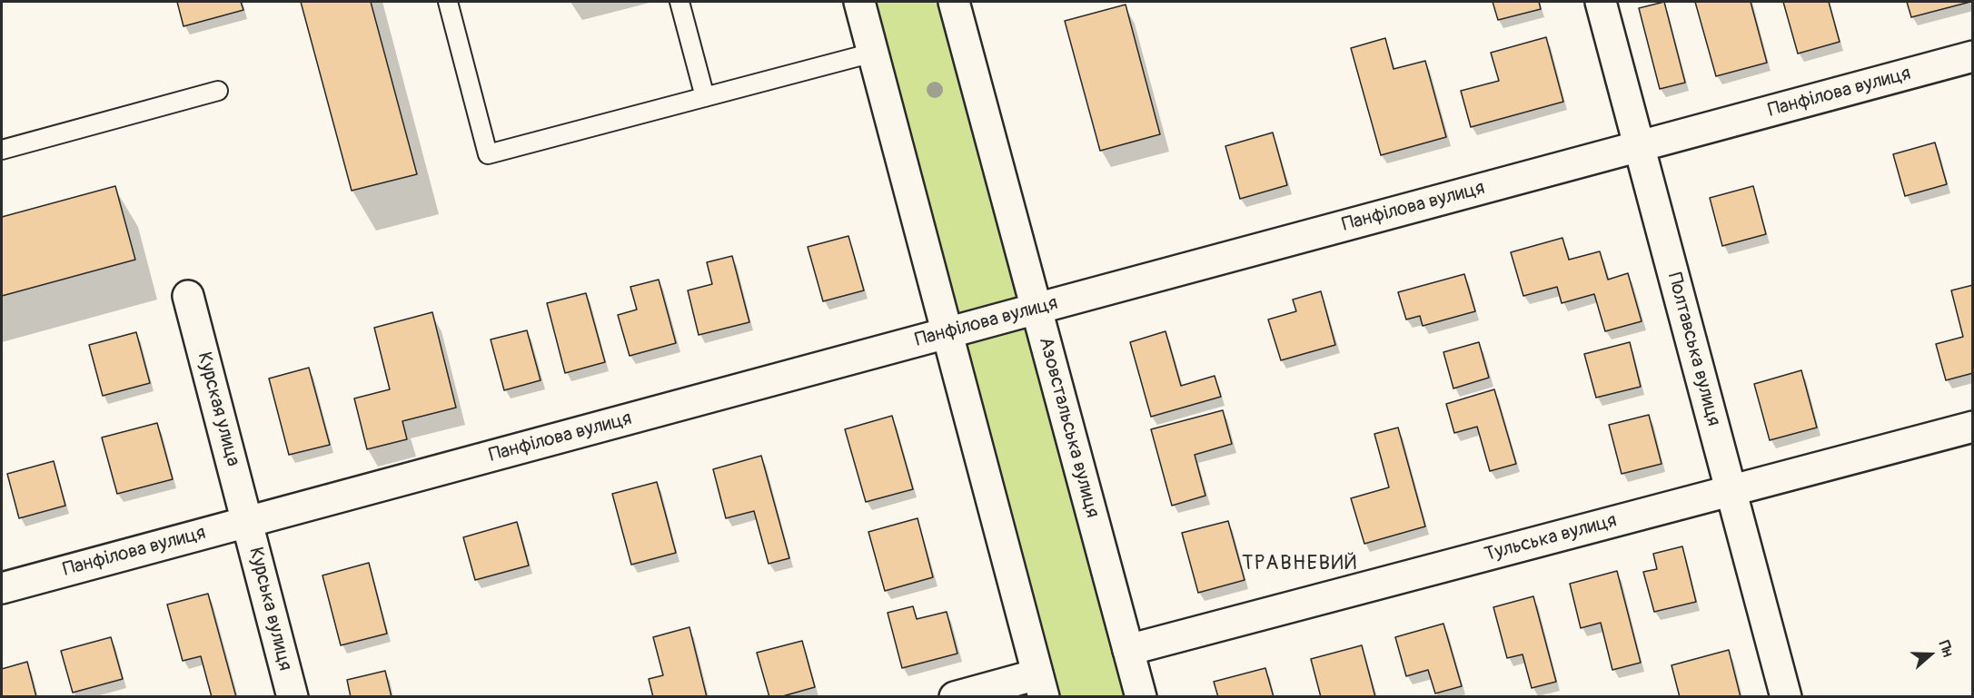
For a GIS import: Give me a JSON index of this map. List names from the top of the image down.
{
  "streets": {
    "street": [
      "Панфілова вулиця",
      "Полтавська вулиця",
      "Курская улица",
      "Азовстальська вулиця",
      "Тульська вулиця",
      "Курська вулиця"
    ]
  },
  "crossings": [
    ["Панфілова вулиця", "Полтавська вулиця"],
    ["Панфілова вулиця", "Курская улица"],
    ["Панфілова вулиця", "Азовстальська вулиця"],
    ["Панфілова вулиця", "Курська вулиця"],
    ["Полтавська вулиця", "Тульська вулиця"],
    ["Курская улица", "Курська вулиця"],
    ["Азовстальська вулиця", "Тульська вулиця"]
  ],
  "districts": ["ТРАВНЕВИЙ"],
  "north": "right"
}
